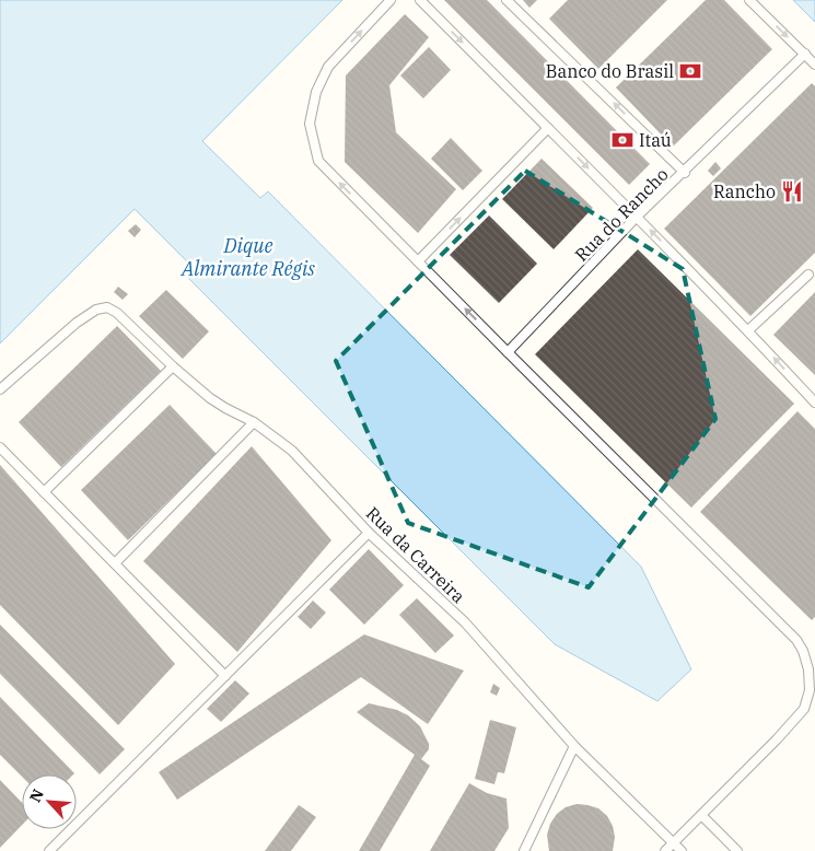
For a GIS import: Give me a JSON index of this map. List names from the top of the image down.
{
  "streets": {
    "lane": ["Rua do Rancho", "Rua da Carreira"]
  },
  "water": ["Dique Almirante Régis"],
  "places": {
    "bank": ["Banco do Brasil", "Itaú"],
    "restaurant": ["Rancho"]
  },
  "north": "top left"
}
